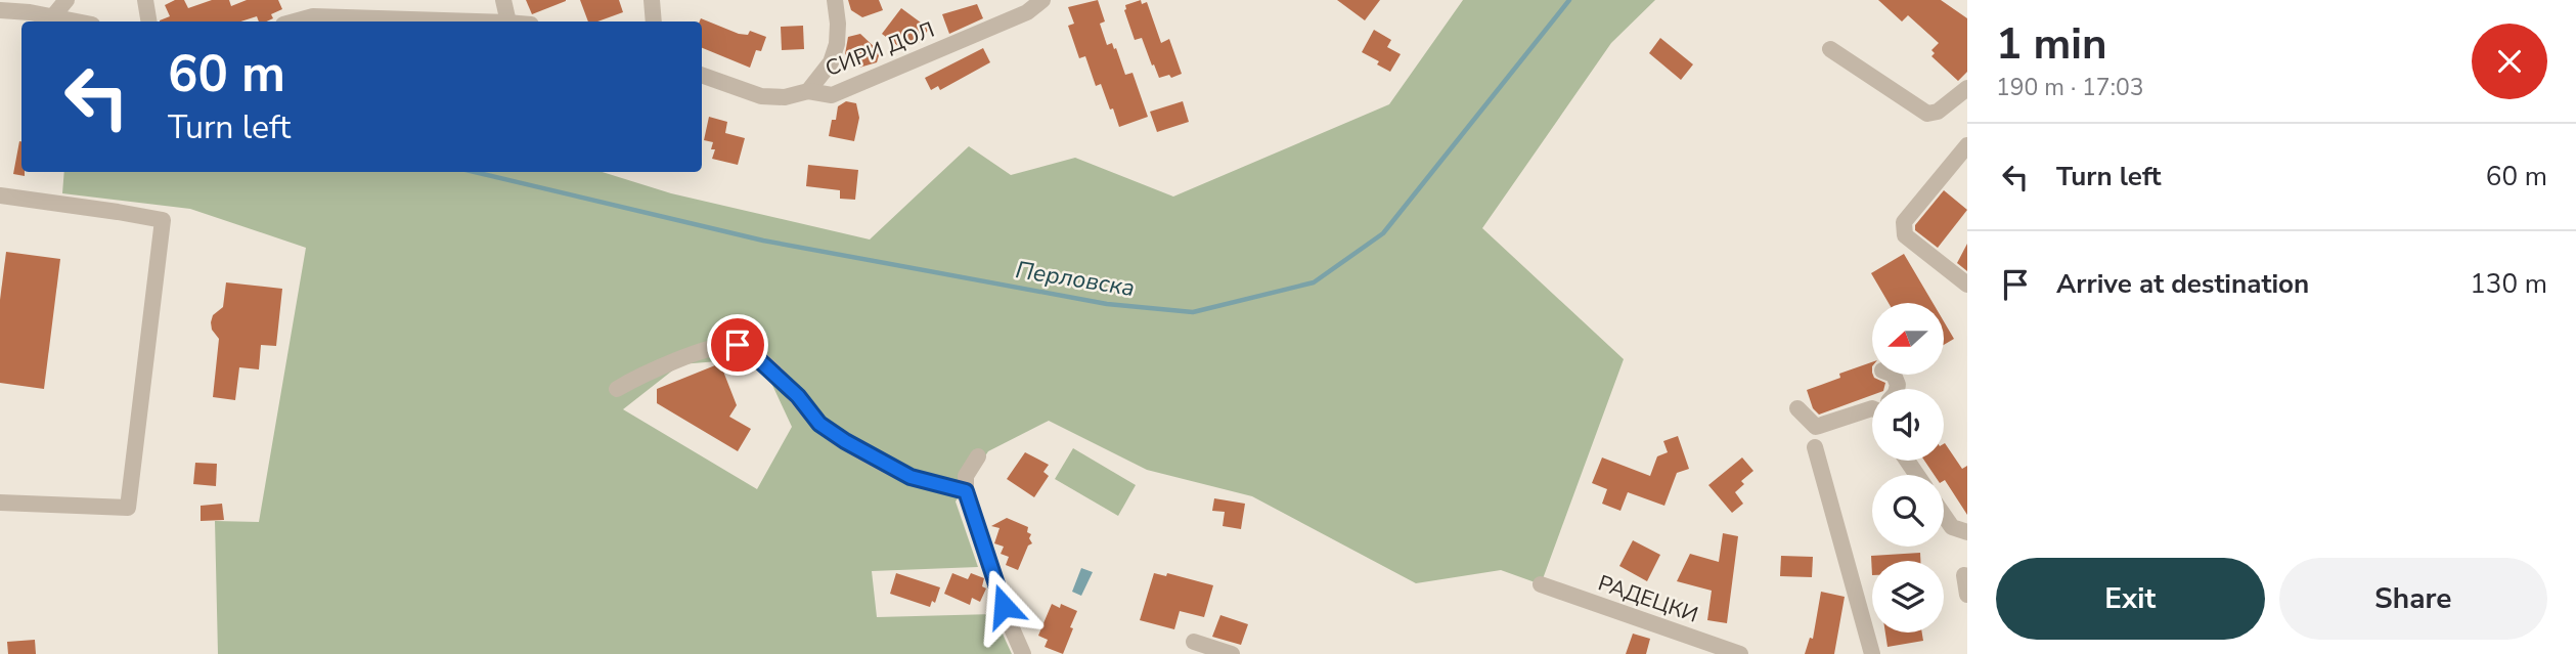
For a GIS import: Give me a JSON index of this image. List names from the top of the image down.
{
  "streets": {
    "street": ["СИРИ ДОЛ", "РАДЕЦКИ"]
  },
  "water": ["Перловска"],
  "north": "left",
  "page": {
    "heading": ["1 min", "190 m · 17:03"],
    "turn": ["60 m", "Turn left"],
    "list": [
      {
        "name": "Turn left",
        "value": "60 m"
      },
      {
        "name": "Arrive at destination",
        "value": "130 m"
      }
    ],
    "buttons": ["Exit", "Share"]
  }
}
